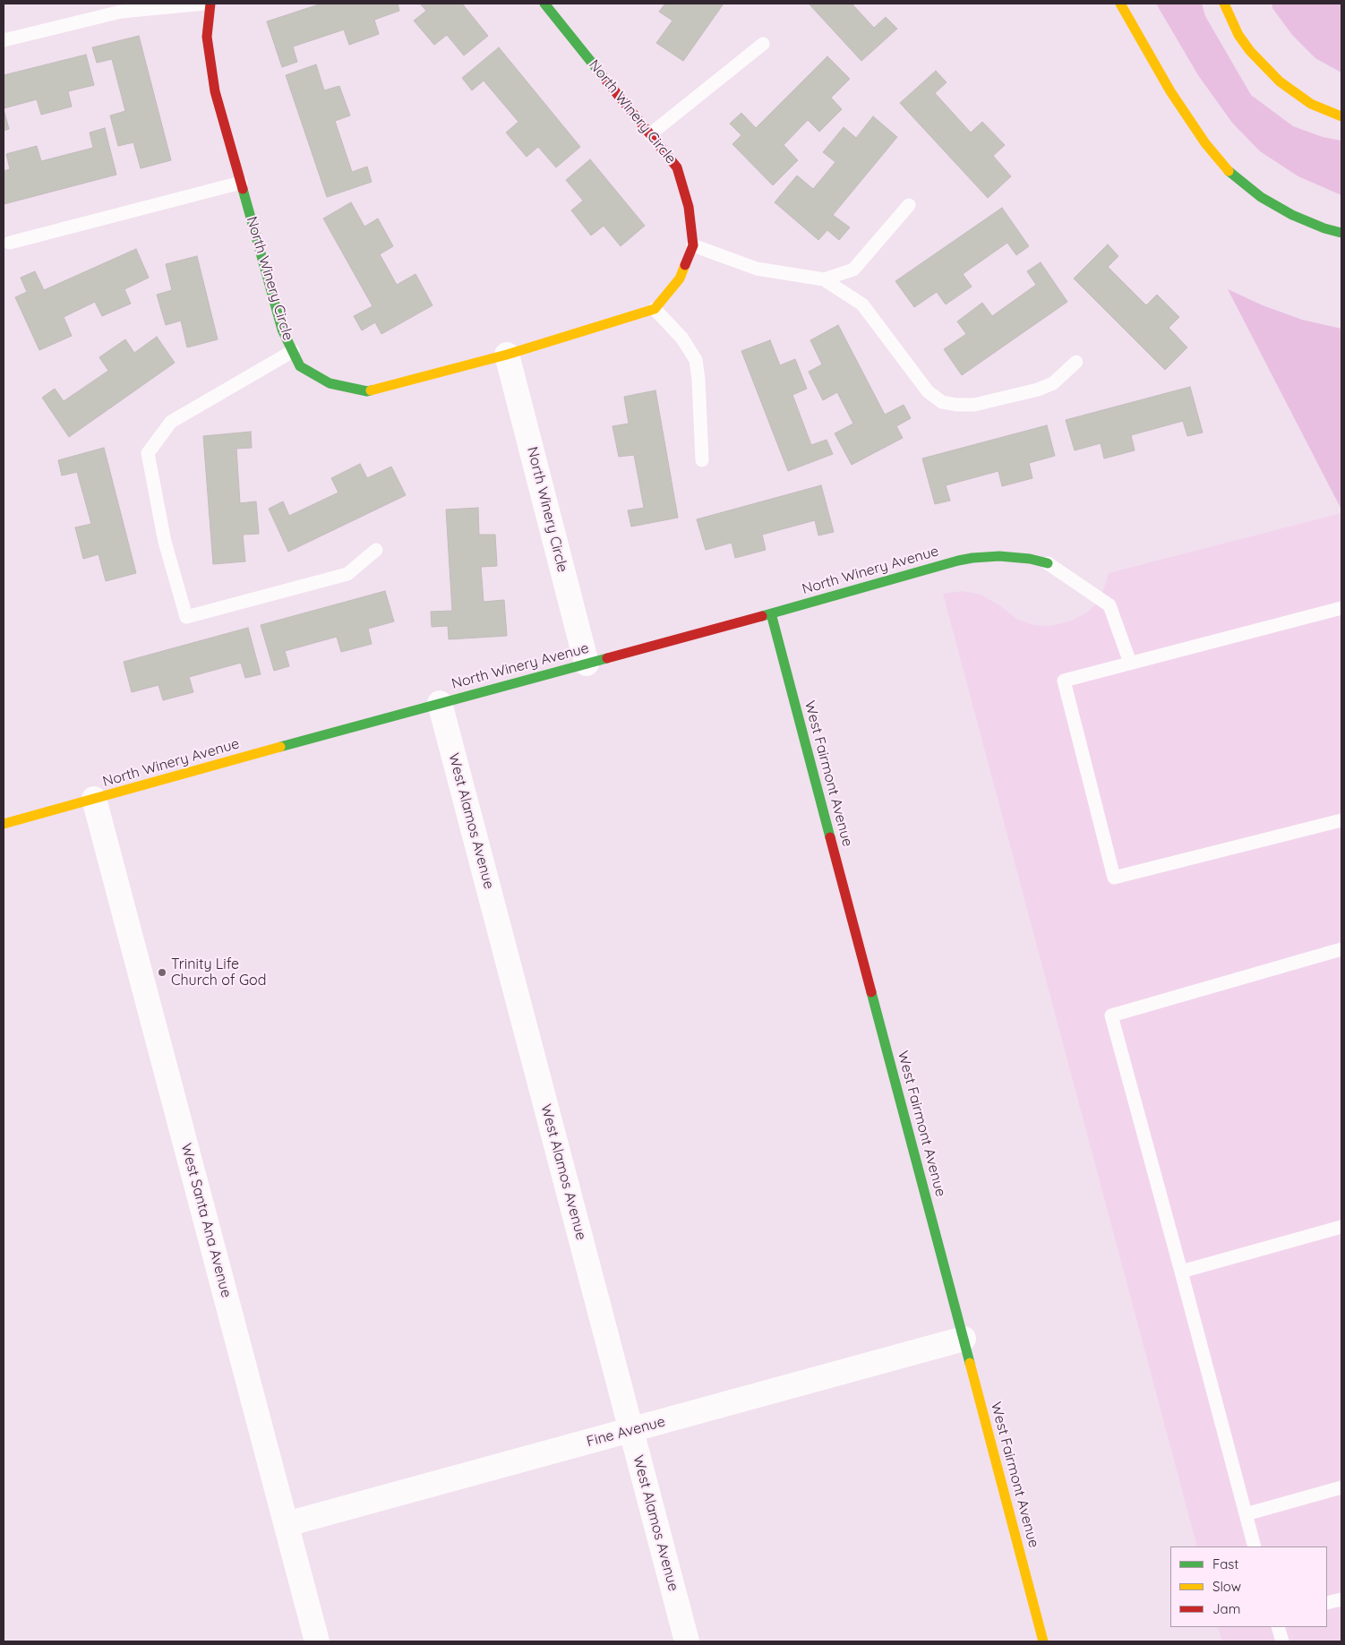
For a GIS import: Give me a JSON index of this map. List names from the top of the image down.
{
  "streets": {
    "main road": ["North Winery Circle", "North Winery Avenue", "West Fairmont Avenue"],
    "street": ["West Alamos Avenue", "West Santa Ana Avenue", "Fine Avenue"]
  },
  "crossings": [
    ["North Winery Circle", "North Winery Avenue"],
    ["North Winery Avenue", "West Fairmont Avenue"],
    ["North Winery Avenue", "West Alamos Avenue"],
    ["North Winery Avenue", "West Santa Ana Avenue"],
    ["West Fairmont Avenue", "Fine Avenue"],
    ["West Alamos Avenue", "Fine Avenue"],
    ["West Santa Ana Avenue", "Fine Avenue"]
  ],
  "places": ["Trinity Life Church of God"],
  "legend": ["Fast", "Slow", "Jam"]
}
